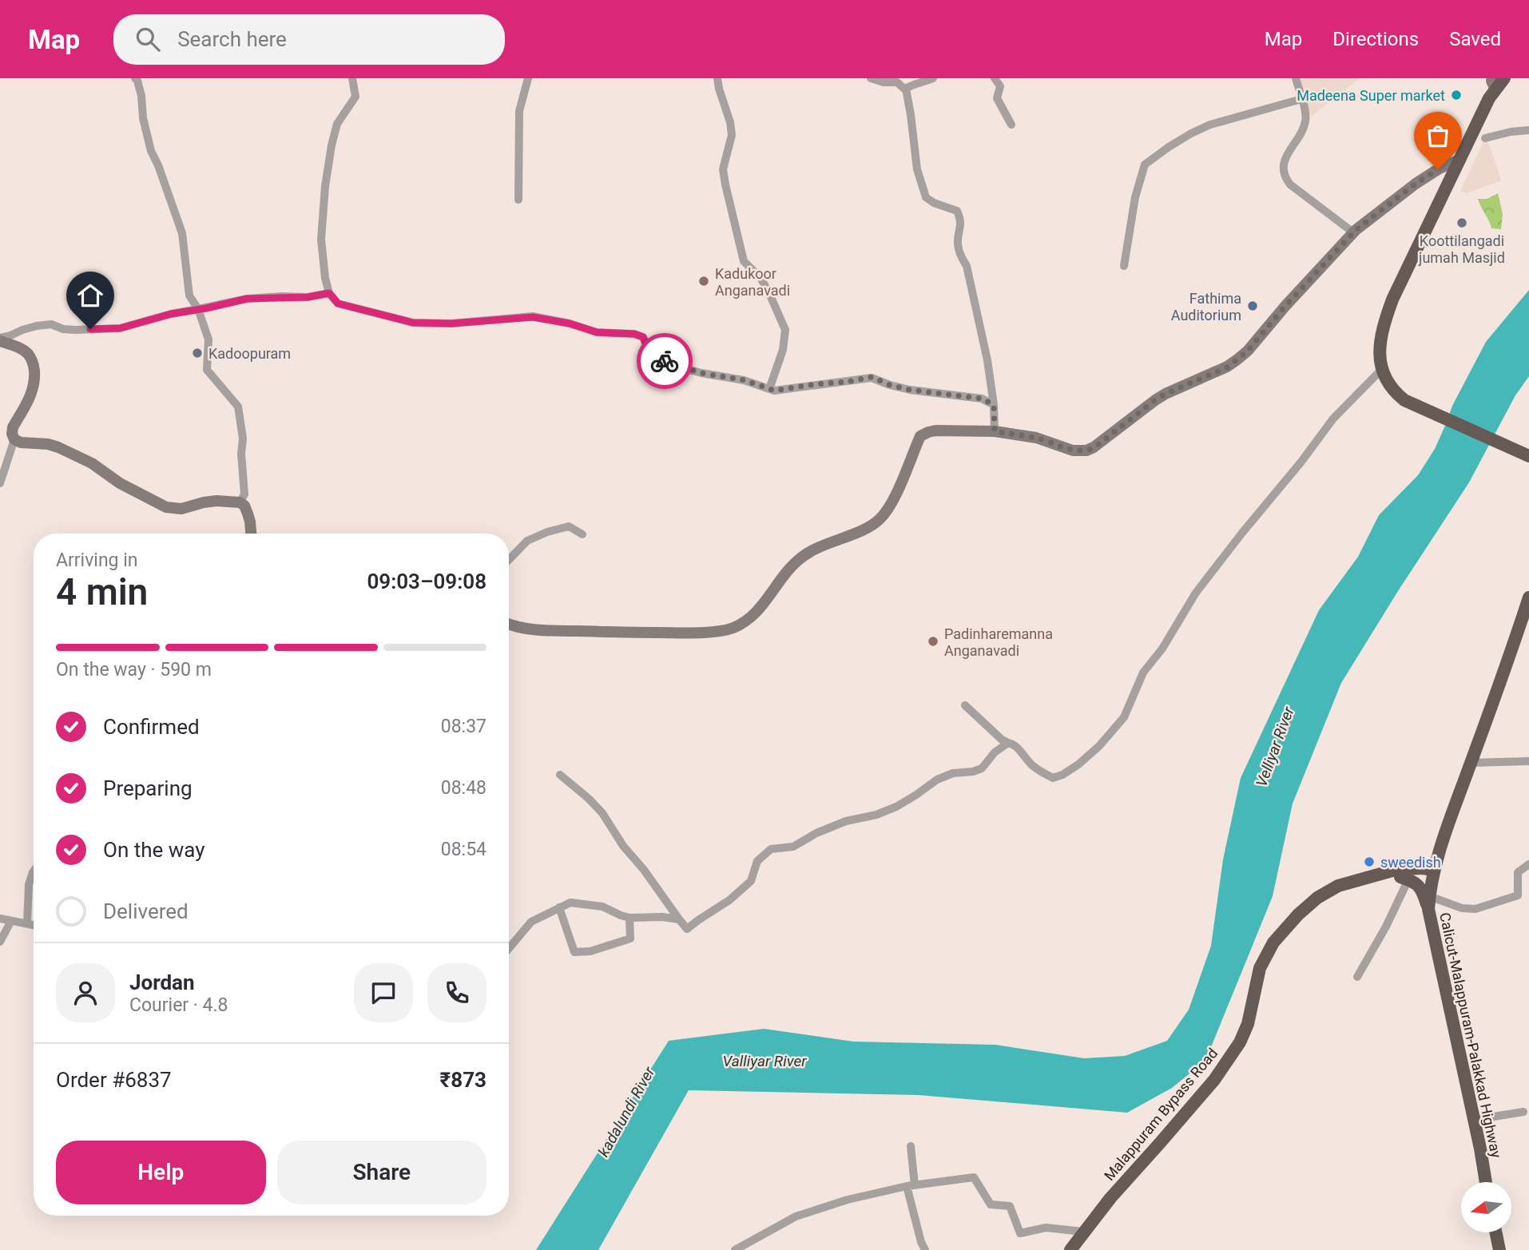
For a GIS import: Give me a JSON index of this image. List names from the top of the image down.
{
  "streets": {
    "highway": ["Calicut-Malappuram-Palakkad Highway", "Malappuram Bypass Road"]
  },
  "crossings": [
    ["Calicut-Malappuram-Palakkad Highway", "Malappuram Bypass Road"]
  ],
  "water": ["Velliyar River", "Valliyar River", "kadalundi River"],
  "places": [
    "Madeena Super market",
    "Koottilangadi jumah Masjid",
    "Kadukoor Anganavadi",
    "Fathima Auditorium",
    "Kadoopuram",
    "Padinharemanna Anganavadi",
    "sweedish"
  ],
  "north": "left",
  "page": {
    "header": "Map",
    "search": "Search here",
    "nav": ["Map", "Directions", "Saved"],
    "heading": ["4 min", "Arriving in", "09:03–09:08"],
    "panel": [
      "Jordan",
      "Courier · 4.8",
      "Order #6837",
      "₹873"
    ],
    "bar": "On the way · 590 m",
    "list": [
      ["Confirmed", "08:37"],
      ["Preparing", "08:48"],
      ["On the way", "08:54"],
      "Delivered"
    ],
    "buttons": ["Help", "Share"]
  }
}
